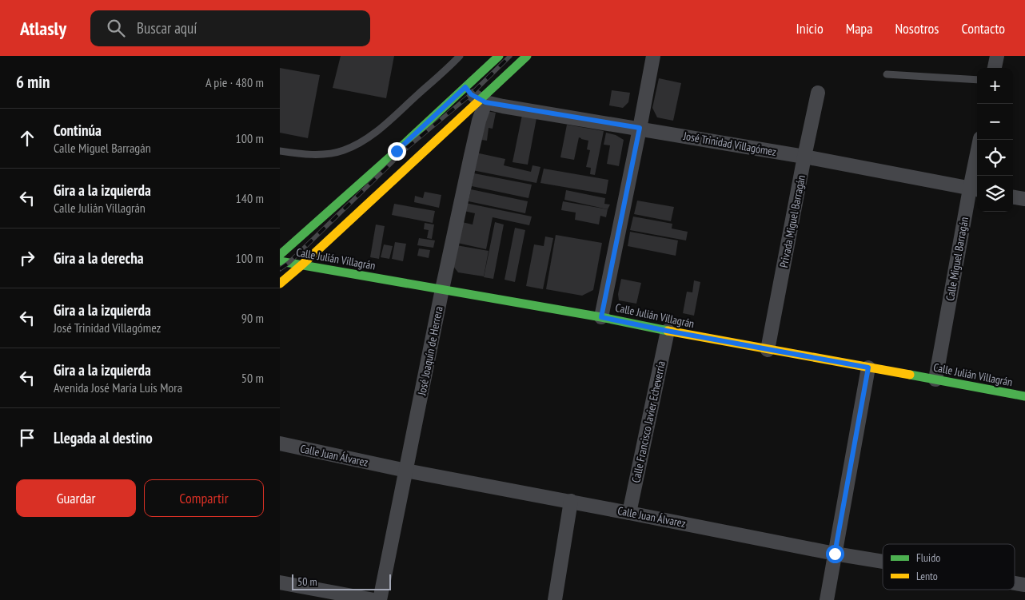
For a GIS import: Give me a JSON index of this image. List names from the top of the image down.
{
  "streets": {
    "street": [
      "José Trinidad Villagómez",
      "Privada Miguel Barragán",
      "Calle Julián Villagrán",
      "Calle Miguel Barragán",
      "José Joaquín de Herrera",
      "Calle Francisco Javier Echeverría",
      "Calle Juan Álvarez"
    ]
  },
  "crossings": [
    ["José Trinidad Villagómez", "Privada Miguel Barragán"],
    ["José Trinidad Villagómez", "Calle Miguel Barragán"],
    ["José Trinidad Villagómez", "José Joaquín de Herrera"],
    ["Privada Miguel Barragán", "Calle Julián Villagrán"],
    ["Calle Julián Villagrán", "Calle Miguel Barragán"],
    ["Calle Julián Villagrán", "José Joaquín de Herrera"],
    ["Calle Julián Villagrán", "Calle Francisco Javier Echeverría"],
    ["José Joaquín de Herrera", "Calle Juan Álvarez"],
    ["Calle Francisco Javier Echeverría", "Calle Juan Álvarez"]
  ],
  "legend": ["Fluido", "Lento"],
  "scale_bar": "50 m",
  "page": {
    "header": "Atlasly",
    "search": "Buscar aquí",
    "nav": [
      "Inicio",
      "Mapa",
      "Nosotros",
      "Contacto"
    ],
    "heading": ["6 min", "A pie · 480 m"],
    "map_buttons": ["+", "−"],
    "list": [
      ["Continúa", "Calle Miguel Barragán", "100 m"],
      ["Gira a la izquierda", "Calle Julián Villagrán", "140 m"],
      ["Gira a la derecha", "100 m"],
      ["Gira a la izquierda", "José Trinidad Villagómez", "90 m"],
      ["Gira a la izquierda", "Avenida José María Luis Mora", "50 m"],
      "Llegada al destino"
    ],
    "buttons": ["Guardar", "Compartir"],
    "scale": "50 m"
  }
}
